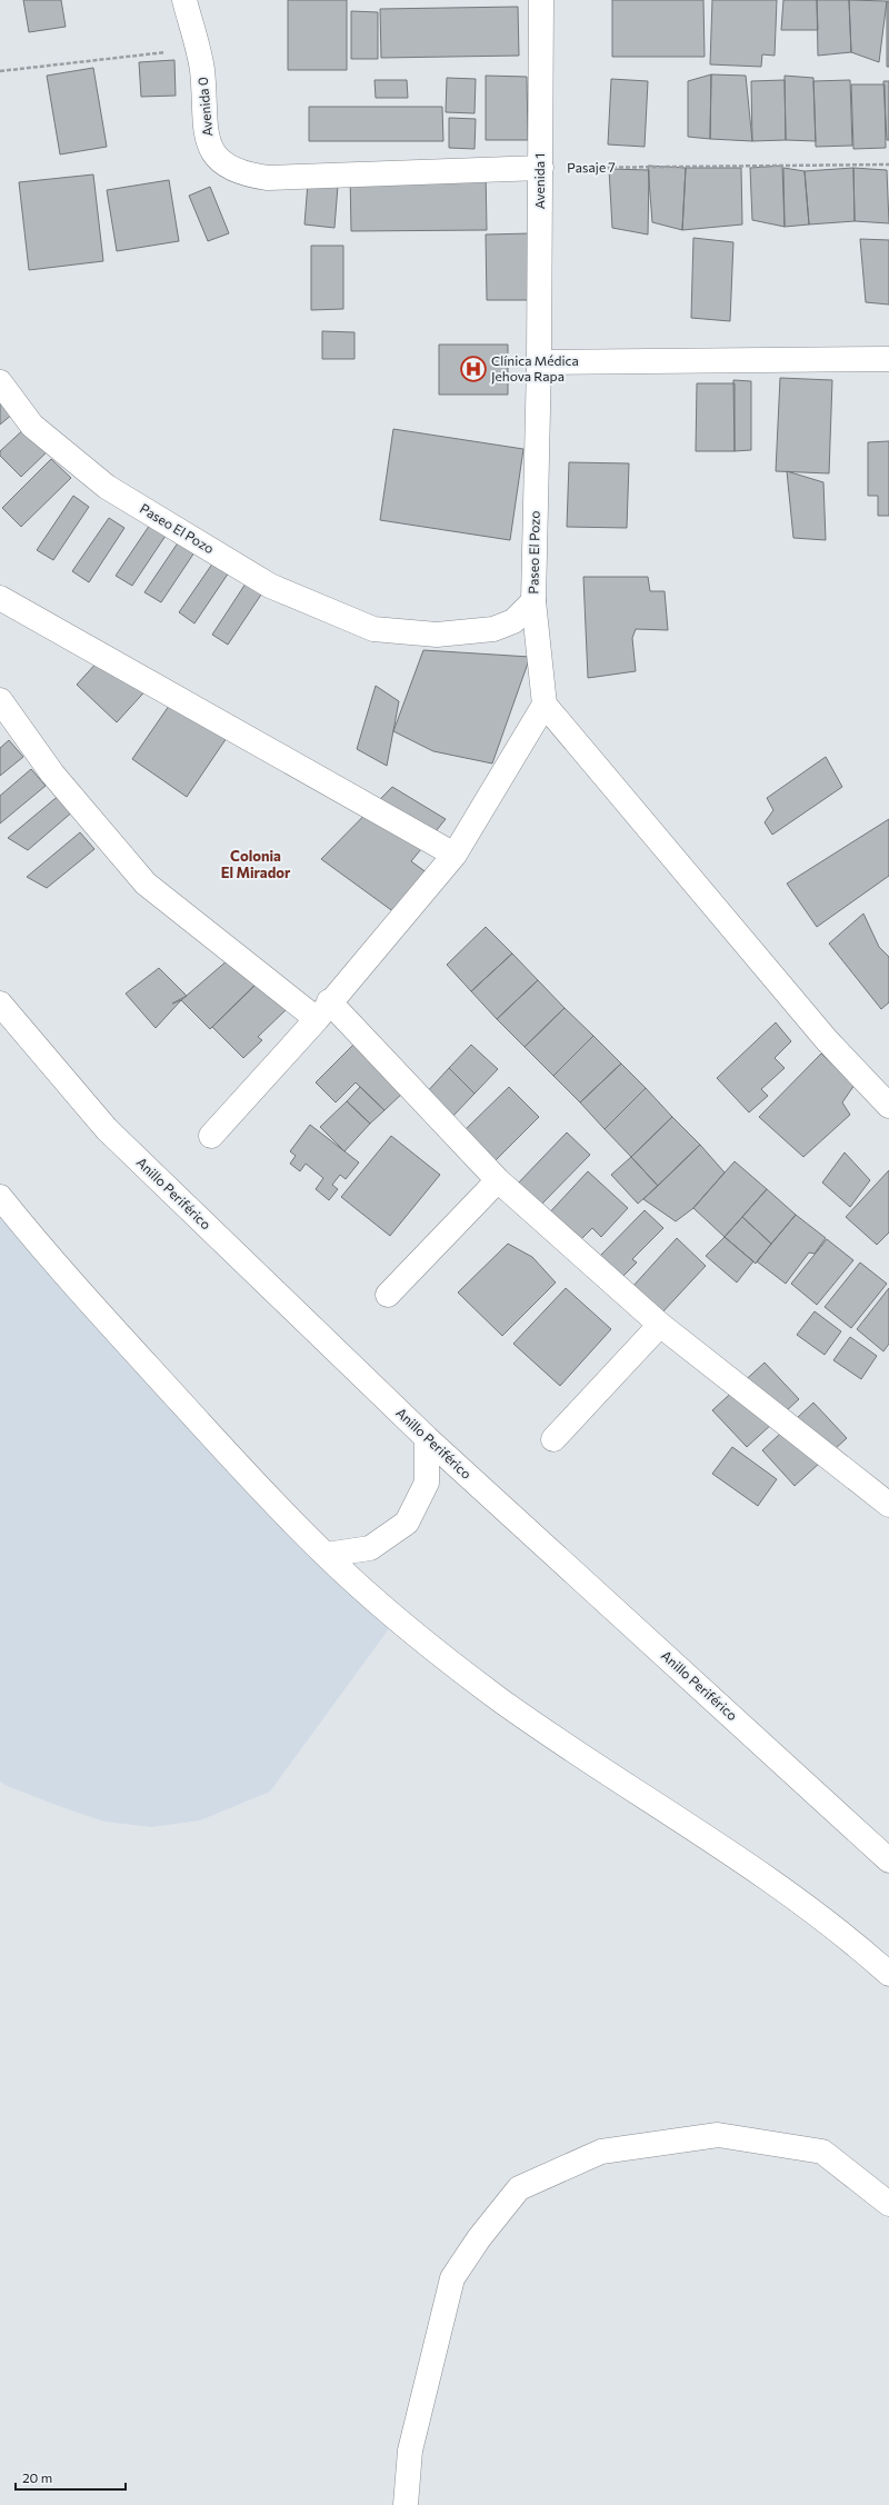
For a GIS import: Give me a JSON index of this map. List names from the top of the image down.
{
  "streets": {
    "main road": [
      "Avenida 0",
      "Avenida 1",
      "Paseo El Pozo",
      "Anillo Periférico"
    ],
    "path": ["Pasaje 7"]
  },
  "crossings": [
    ["Avenida 0", "Pasaje 7"],
    ["Avenida 0", "Avenida 1"],
    ["Pasaje 7", "Avenida 1"],
    ["Avenida 1", "Paseo El Pozo"]
  ],
  "districts": ["Colonia El Mirador"],
  "places": {
    "hospital": ["Clínica Médica Jehova Rapa"]
  },
  "scale_bar": "20 m"
}
